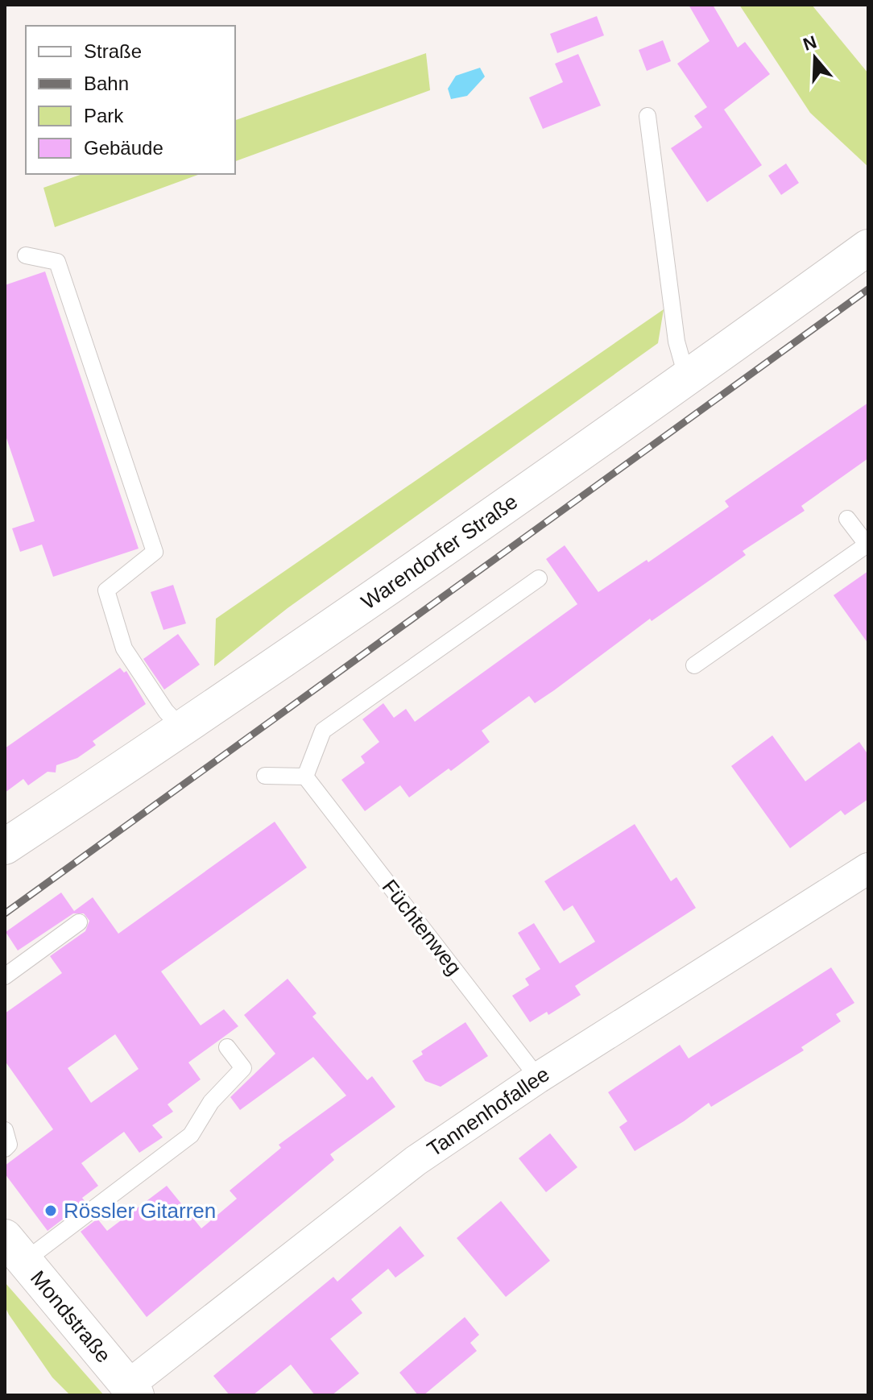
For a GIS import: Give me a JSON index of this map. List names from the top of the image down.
{
  "streets": {
    "main road": ["Warendorfer Straße", "Mondstraße"],
    "street": ["Tannenhofallee"],
    "lane": ["Füchtenweg"]
  },
  "crossings": [
    ["Füchtenweg", "Tannenhofallee"],
    ["Tannenhofallee", "Mondstraße"]
  ],
  "places": ["Rössler Gitarren"],
  "legend": [
    "Straße",
    "Bahn",
    "Park",
    "Gebäude"
  ],
  "north": "top"
}
